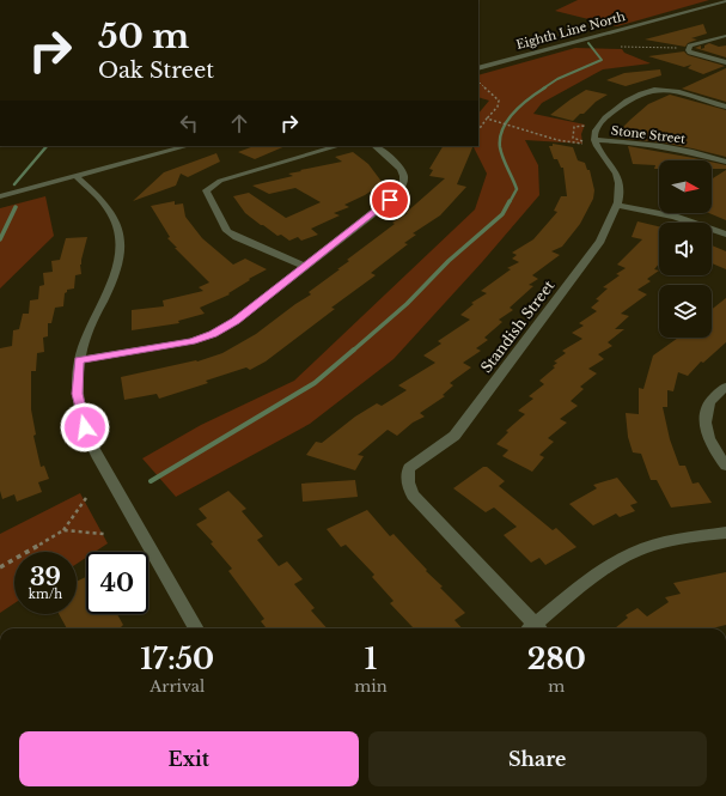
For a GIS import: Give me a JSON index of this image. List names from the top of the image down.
{
  "streets": {
    "street": ["Eighth Line North", "Stone Street", "Standish Street"]
  },
  "crossings": [
    ["Stone Street", "Standish Street"]
  ],
  "north": "right",
  "page": {
    "turn": ["50 m", "Oak Street"],
    "speed": "39 km/h",
    "limit": "40",
    "eta": [
      "17:50",
      "Arrival",
      "1",
      "min",
      "280",
      "m"
    ],
    "buttons": ["Exit", "Share"]
  }
}
